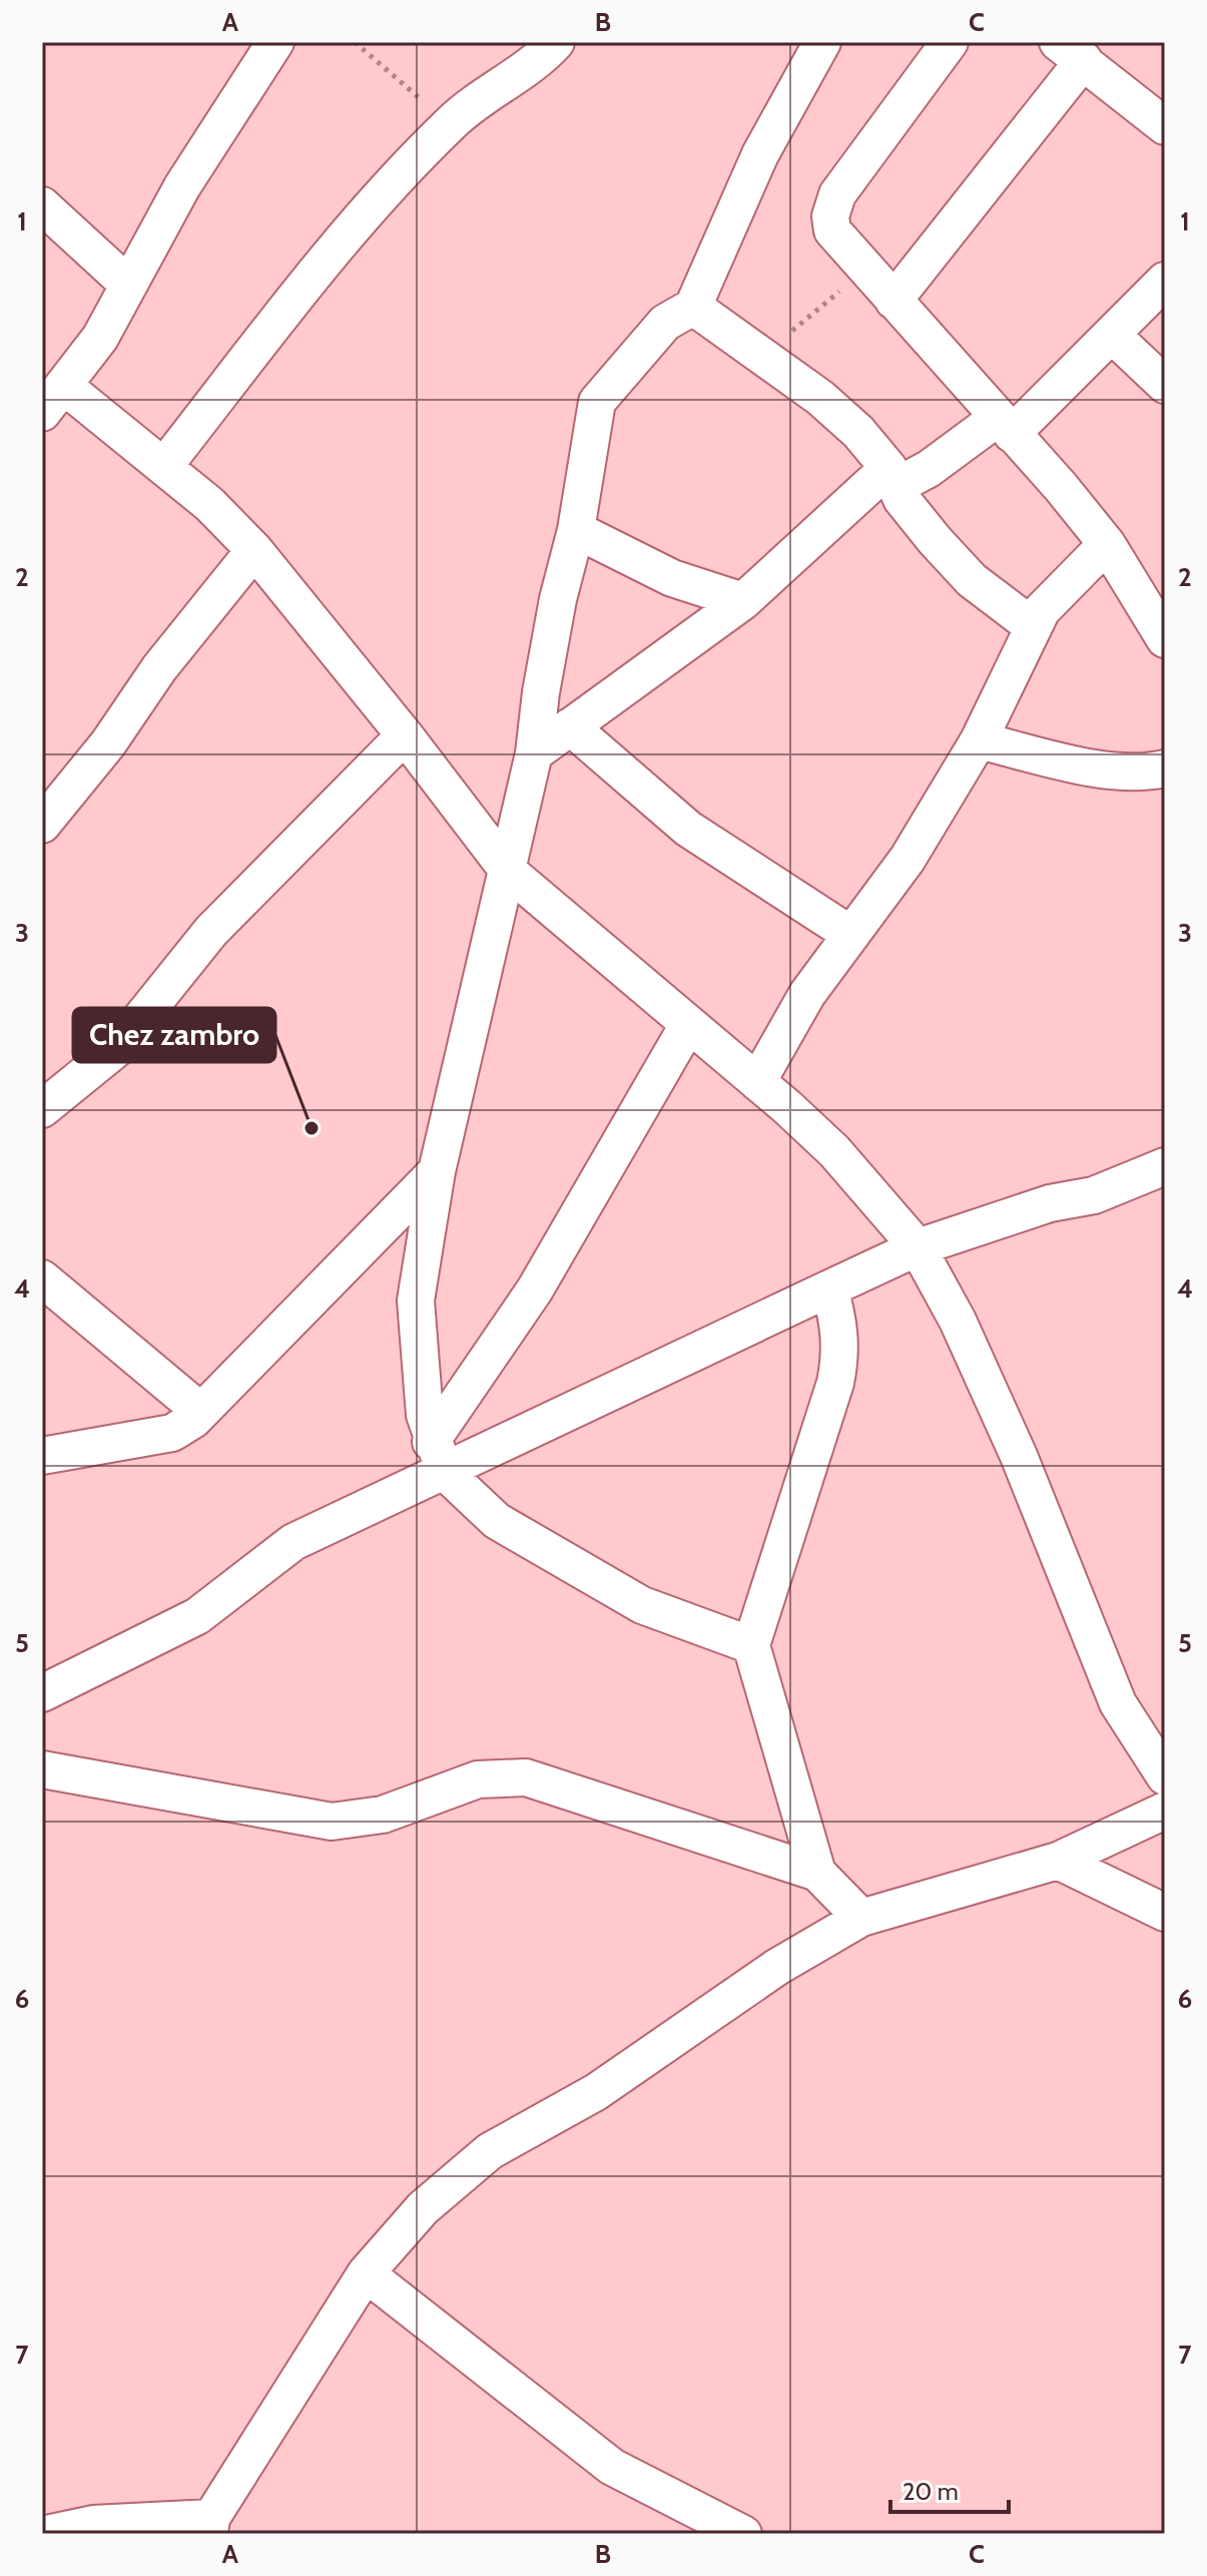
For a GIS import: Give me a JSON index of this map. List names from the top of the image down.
{
  "places": ["Chez zambro"],
  "scale_bar": "20 m",
  "grid": {
    "columns": ["A", "B", "C"],
    "rows": [
      "1",
      "2",
      "3",
      "4",
      "5",
      "6",
      "7"
    ]
  }
}
